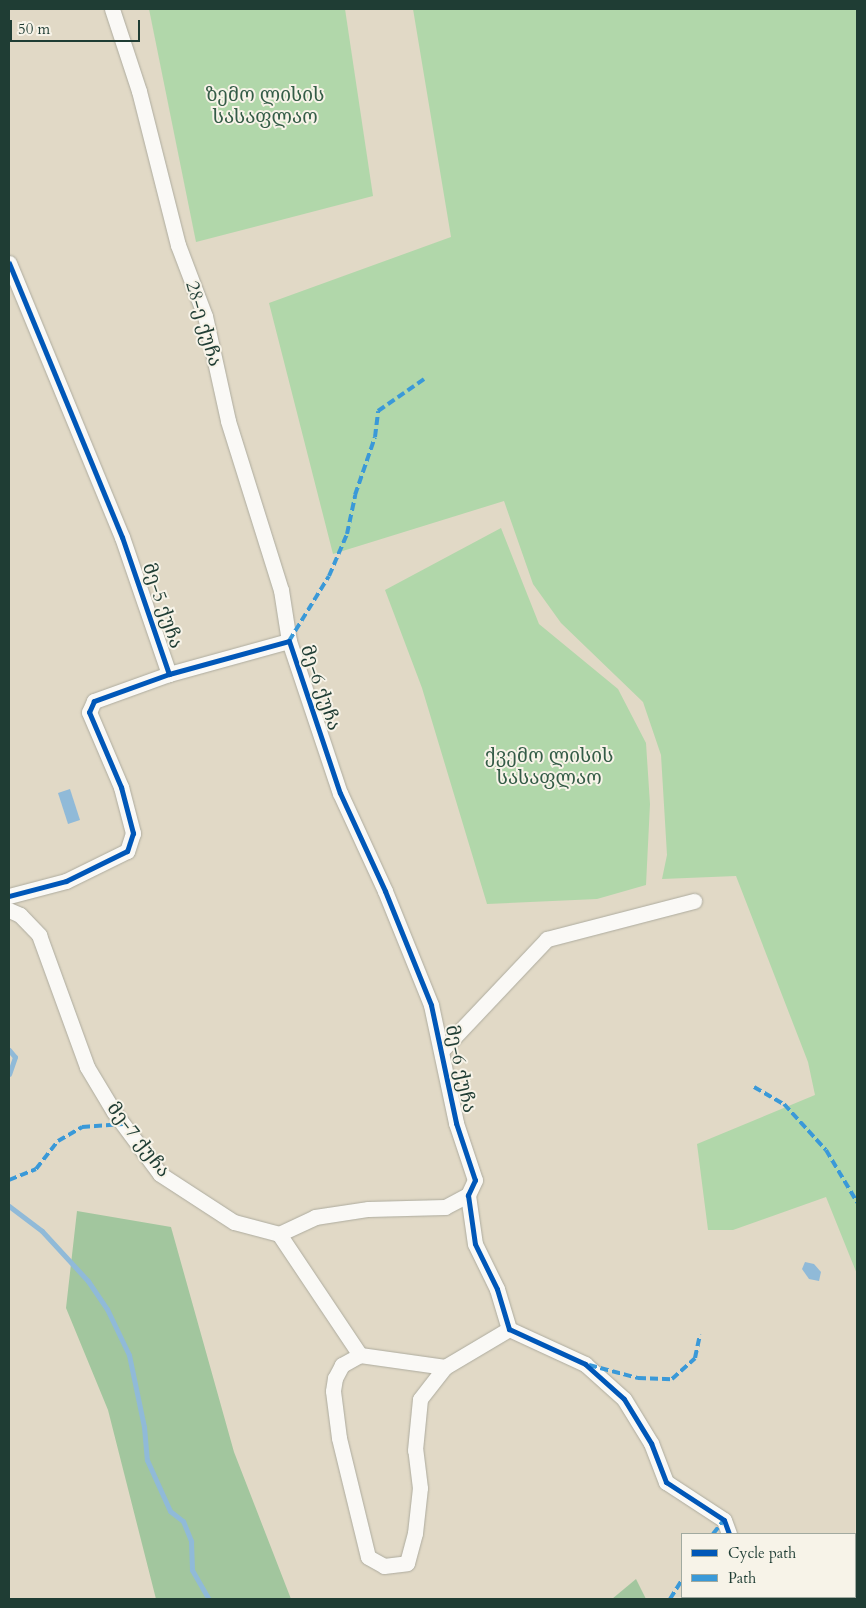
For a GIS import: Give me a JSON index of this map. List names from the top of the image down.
{
  "streets": {
    "street": [
      "28-ე ქუჩა",
      "მე-5 ქუჩა",
      "მე-6 ქუჩა",
      "მე-7 ქუჩა"
    ]
  },
  "crossings": [
    ["28-ე ქუჩა", "მე-6 ქუჩა"],
    ["მე-5 ქუჩა", "მე-6 ქუჩა"]
  ],
  "parks": ["ზემო ლისის სასაფლაო", "ქვემო ლისის სასაფლაო"],
  "legend": ["Cycle path", "Path"],
  "scale_bar": "50 m"
}
